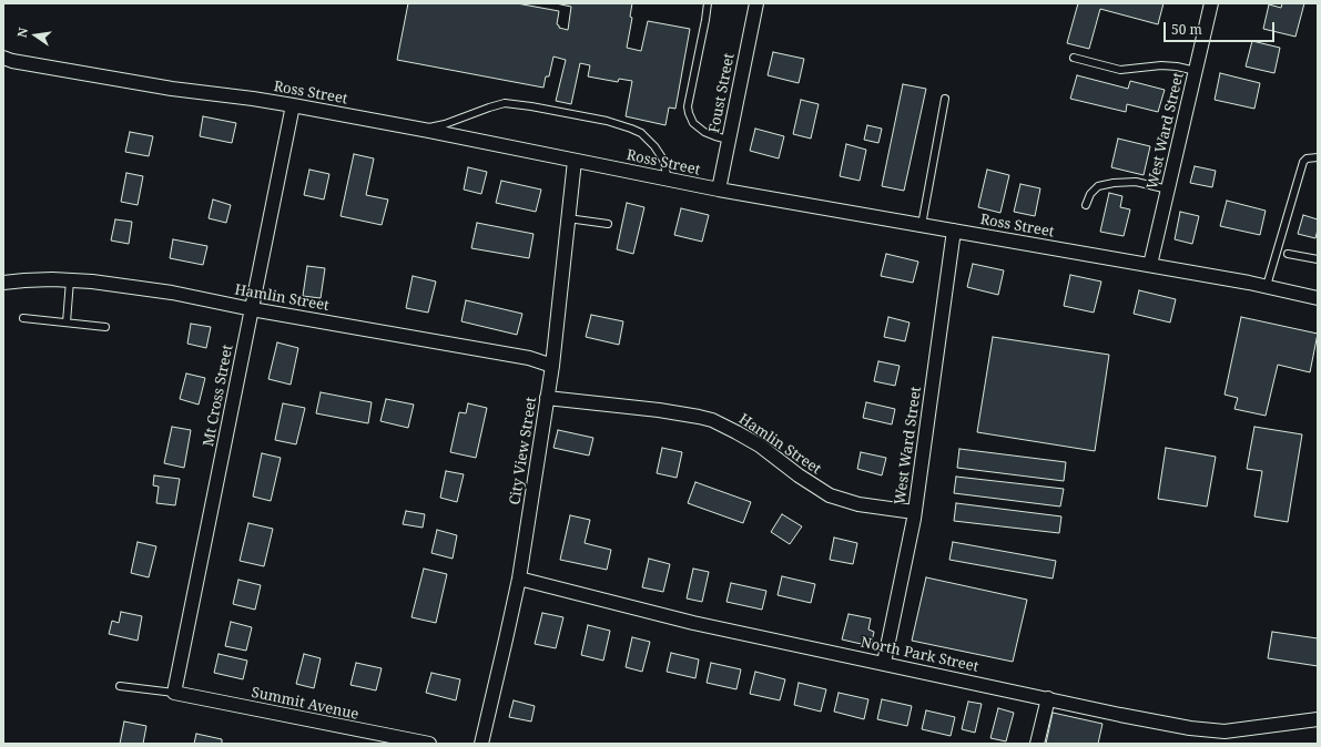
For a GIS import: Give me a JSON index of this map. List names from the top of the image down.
{
  "streets": {
    "street": [
      "Ross Street",
      "Foust Street",
      "West Ward Street",
      "Hamlin Street",
      "Mt Cross Street",
      "City View Street",
      "North Park Street",
      "Summit Avenue"
    ]
  },
  "crossings": [
    ["Ross Street", "Foust Street"],
    ["Ross Street", "West Ward Street"],
    ["Ross Street", "Mt Cross Street"],
    ["Ross Street", "City View Street"],
    ["West Ward Street", "Hamlin Street"],
    ["West Ward Street", "North Park Street"],
    ["Hamlin Street", "Mt Cross Street"],
    ["Hamlin Street", "City View Street"],
    ["Mt Cross Street", "Summit Avenue"],
    ["City View Street", "North Park Street"]
  ],
  "scale_bar": "50 m",
  "north": "left"
}
